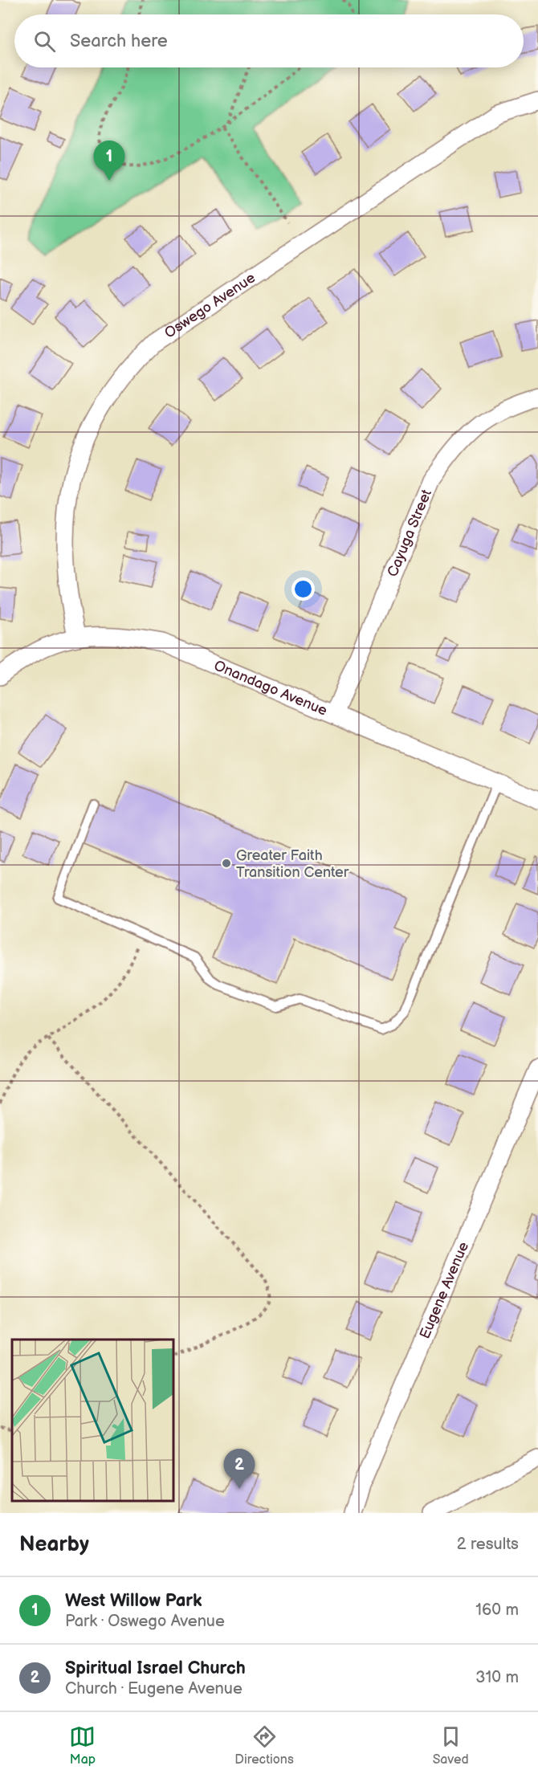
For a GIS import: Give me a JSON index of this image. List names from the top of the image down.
{
  "streets": {
    "street": [
      "Oswego Avenue",
      "Cayuga Street",
      "Onandago Avenue",
      "Eugene Avenue"
    ]
  },
  "crossings": [
    ["Oswego Avenue", "Onandago Avenue"],
    ["Cayuga Street", "Onandago Avenue"]
  ],
  "places": ["Greater Faith Transition Center"],
  "page": {
    "search": "Search here",
    "pins": ["1", "2"],
    "heading": ["Nearby", "2 results"],
    "list": [
      {
        "mark": "1",
        "name": "West Willow Park",
        "note": "Park · Oswego Avenue",
        "value": "160 m"
      },
      {
        "mark": "2",
        "name": "Spiritual Israel Church",
        "note": "Church · Eugene Avenue",
        "value": "310 m"
      }
    ],
    "nav": ["Map", "Directions", "Saved"]
  }
}
